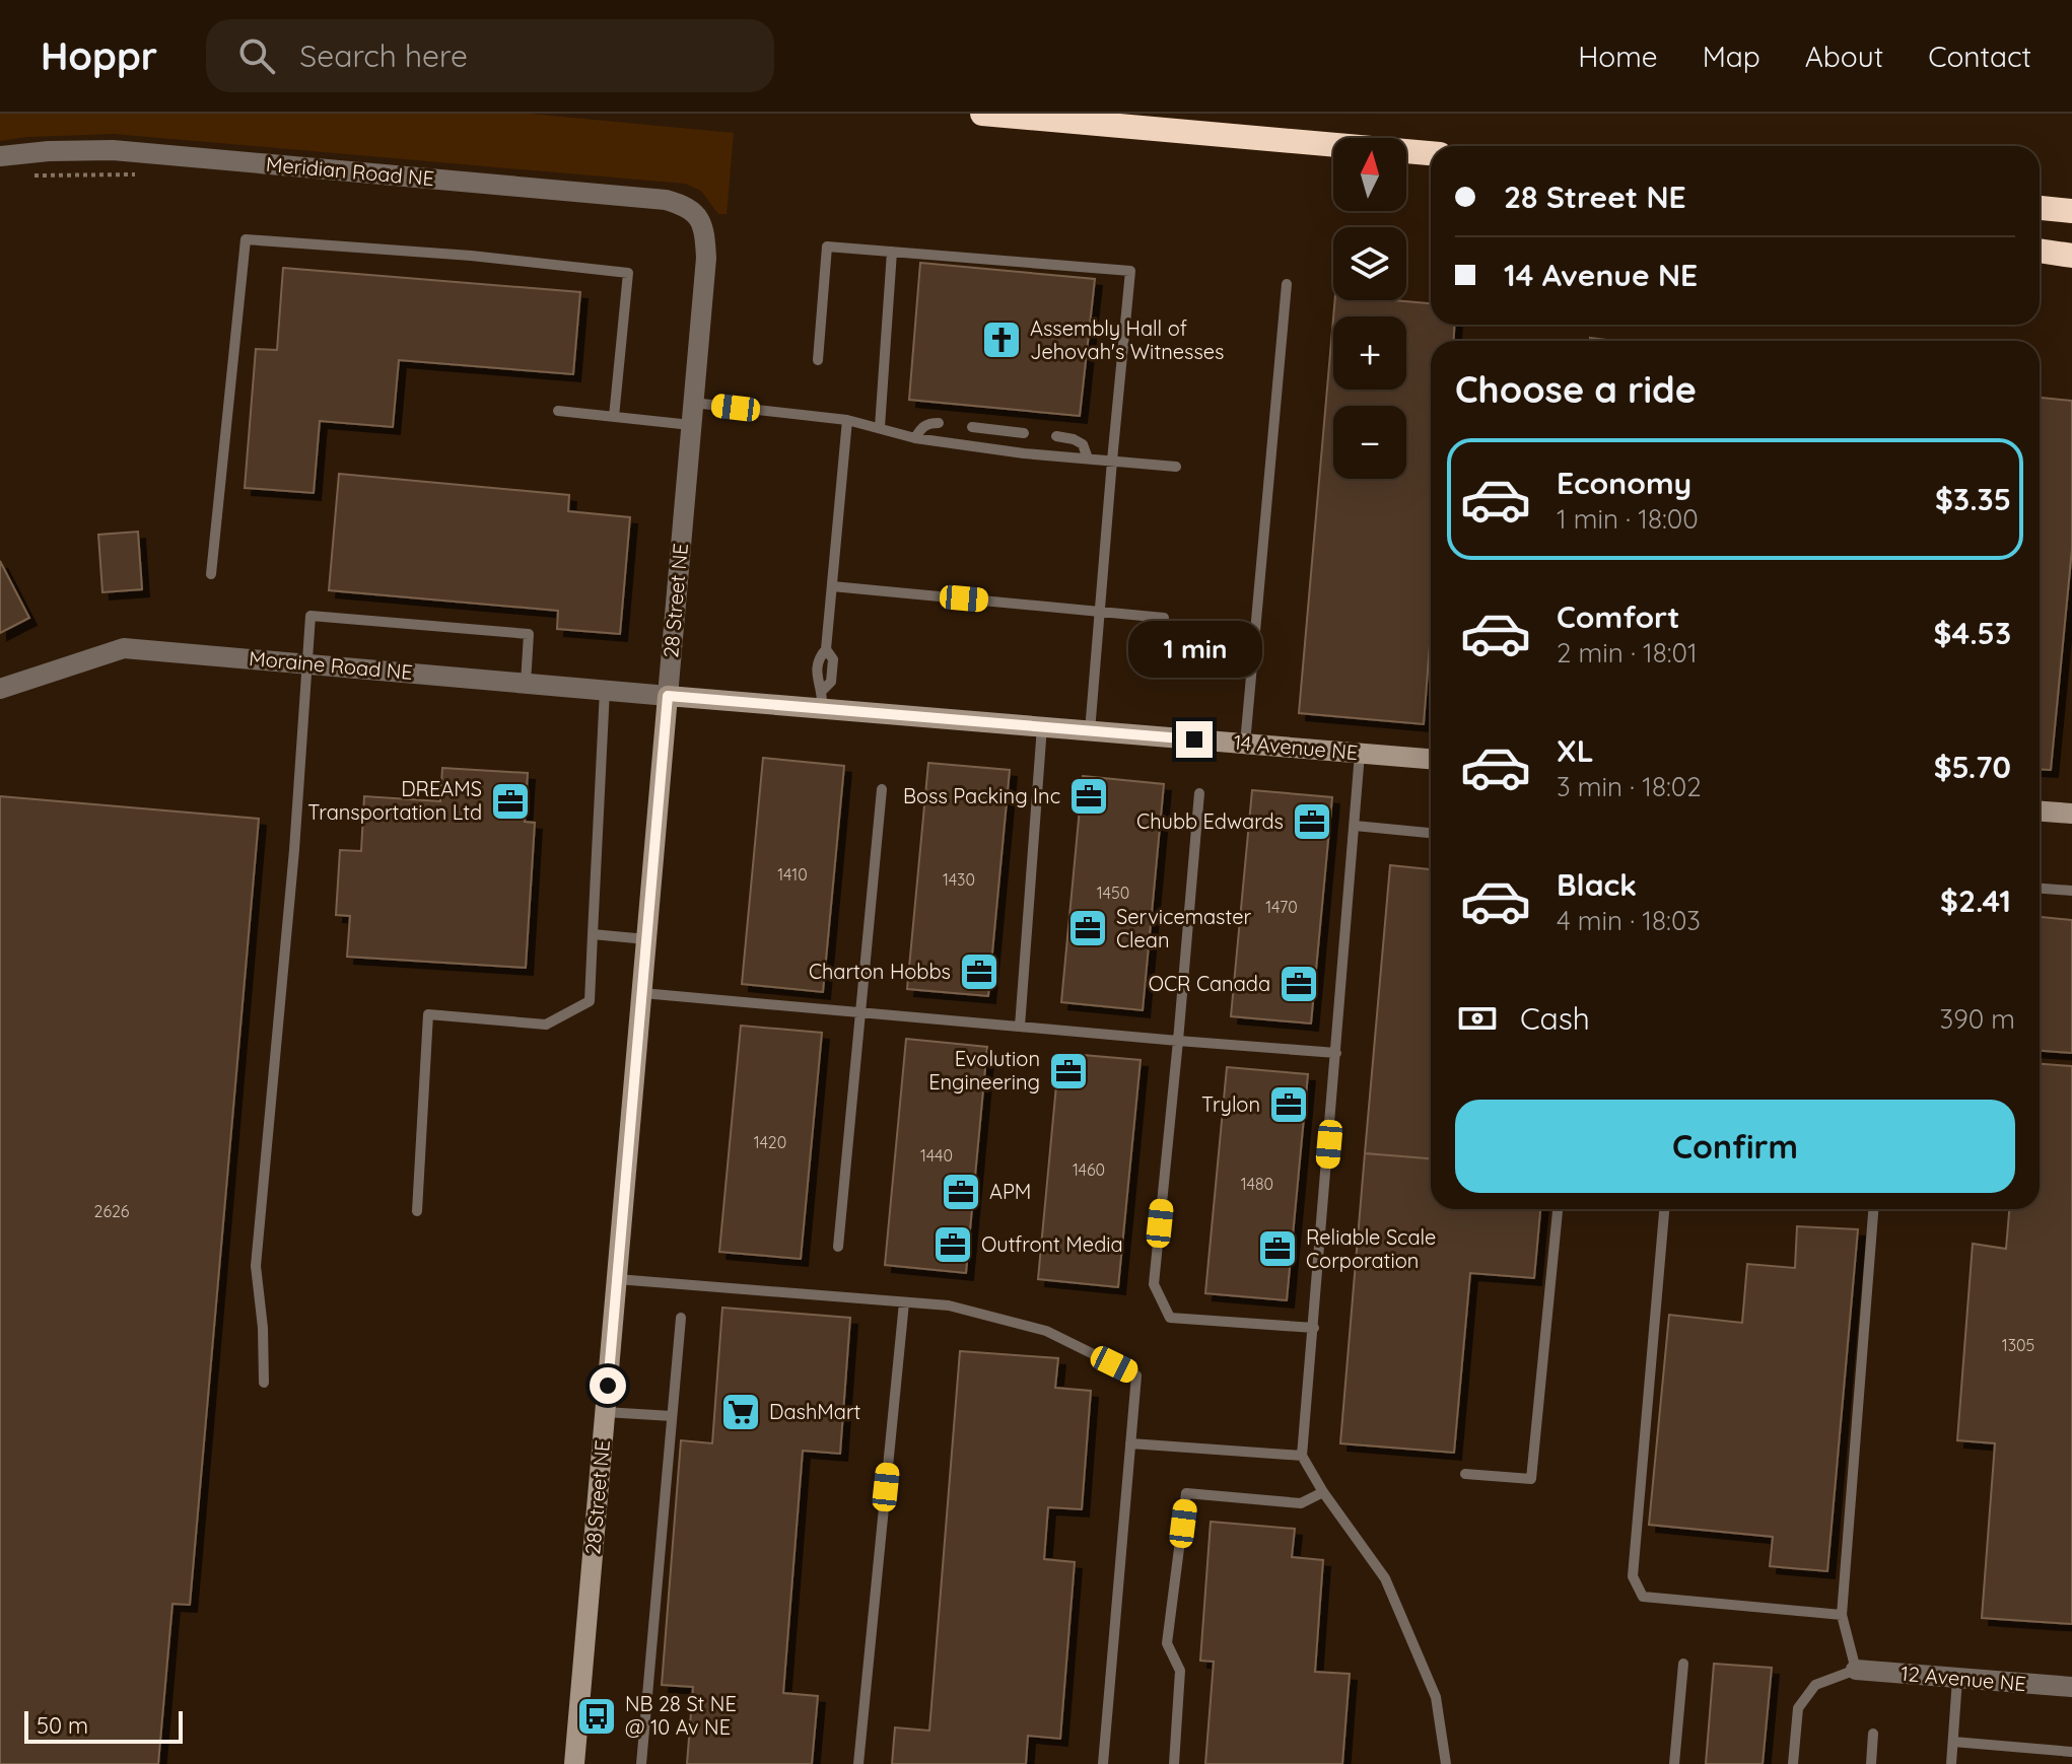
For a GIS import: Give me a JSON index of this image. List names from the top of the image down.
{
  "streets": {
    "street": [
      "Meridian Road NE",
      "28 Street NE",
      "Moraine Road NE",
      "14 Avenue NE",
      "12 Avenue NE"
    ]
  },
  "crossings": [
    ["Meridian Road NE", "28 Street NE"],
    ["28 Street NE", "Moraine Road NE"],
    ["28 Street NE", "14 Avenue NE"],
    ["Moraine Road NE", "14 Avenue NE"]
  ],
  "places": {
    "church": ["Assembly Hall of Jehovah's Witnesses"],
    "office": [
      "Boss Packing Inc",
      "DREAMS Transportation Ltd",
      "Chubb Edwards",
      "Servicemaster Clean",
      "Charton Hobbs",
      "OCR Canada",
      "Evolution Engineering",
      "Trylon",
      "APM",
      "Outfront Media",
      "Reliable Scale Corporation"
    ],
    "supermarket": ["DashMart"],
    "bus stop": ["NB 28 St NE @ 10 Av NE"]
  },
  "house_numbers": [
    "1410",
    "1430",
    "1450",
    "1470",
    "1420",
    "1440",
    "1460",
    "1480",
    "2626",
    "1305"
  ],
  "scale_bar": "50 m",
  "north": "top",
  "page": {
    "header": "Hoppr",
    "search": "Search here",
    "nav": [
      "Home",
      "Map",
      "About",
      "Contact"
    ],
    "map_buttons": ["+", "−"],
    "banner": ["28 Street NE", "14 Avenue NE"],
    "heading": "Choose a ride",
    "list": [
      {
        "name": "Economy",
        "note": "1 min · 18:00",
        "value": "$3.35"
      },
      {
        "name": "Comfort",
        "note": "2 min · 18:01",
        "value": "$4.53"
      },
      {
        "name": "XL",
        "note": "3 min · 18:02",
        "value": "$5.70"
      },
      {
        "name": "Black",
        "note": "4 min · 18:03",
        "value": "$2.41"
      }
    ],
    "bubble": "1 min",
    "pay": ["Cash", "390 m"],
    "buttons": "Confirm",
    "scale": "50 m"
  }
}
